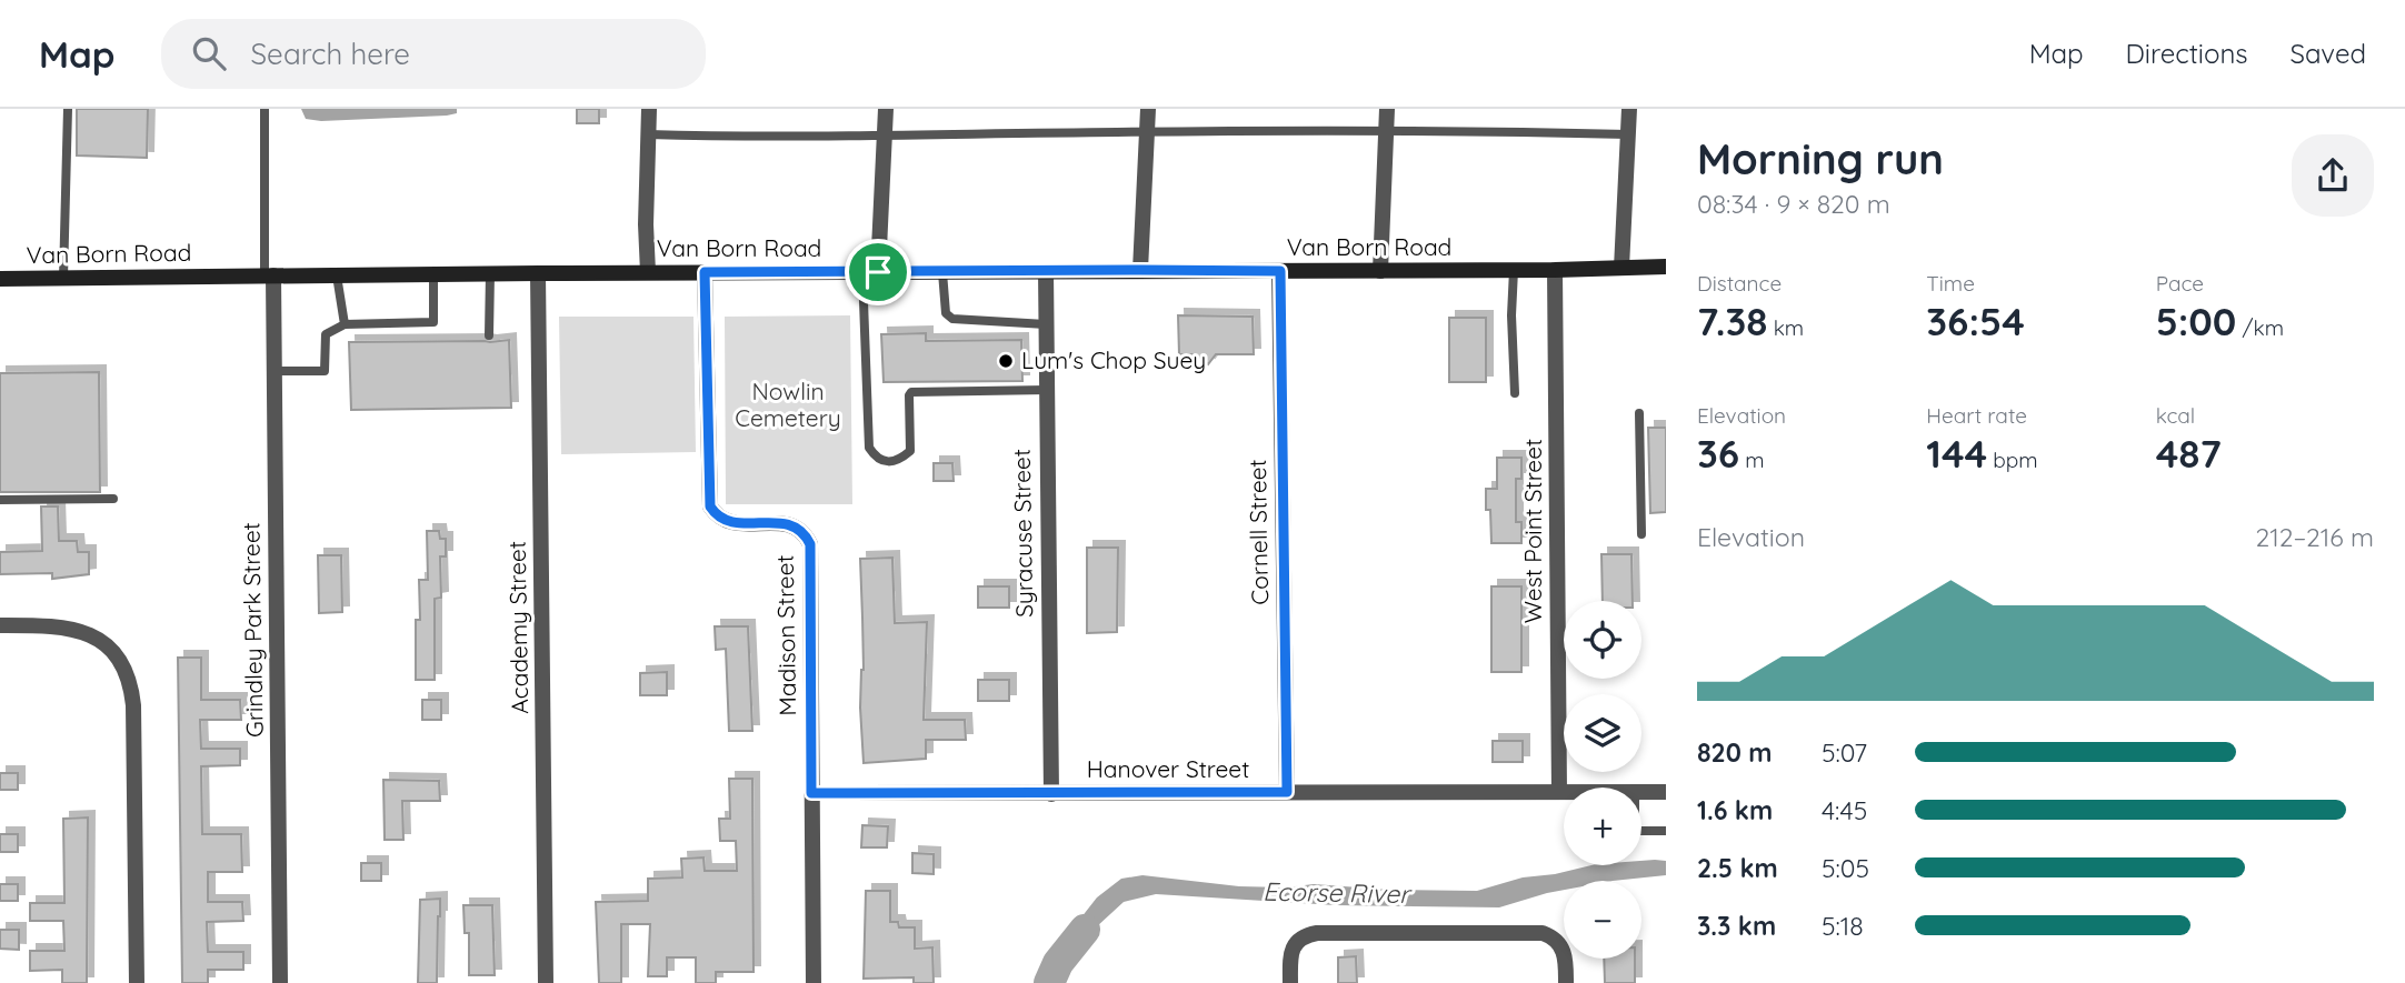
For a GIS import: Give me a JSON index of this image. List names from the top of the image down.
{
  "streets": {
    "main road": ["Van Born Road"],
    "street": [
      "West Point Street",
      "Cornell Street",
      "Syracuse Street",
      "Academy Street",
      "Grindley Park Street",
      "Madison Street",
      "Hanover Street"
    ]
  },
  "crossings": [
    ["Van Born Road", "West Point Street"],
    ["Van Born Road", "Cornell Street"],
    ["Van Born Road", "Syracuse Street"],
    ["Van Born Road", "Academy Street"],
    ["Van Born Road", "Grindley Park Street"],
    ["Van Born Road", "Madison Street"],
    ["West Point Street", "Hanover Street"],
    ["Cornell Street", "Hanover Street"],
    ["Syracuse Street", "Hanover Street"],
    ["Madison Street", "Hanover Street"]
  ],
  "water": ["Ecorse River"],
  "parks": ["Nowlin Cemetery"],
  "places": ["Lum's Chop Suey"],
  "page": {
    "header": "Map",
    "search": "Search here",
    "nav": ["Map", "Directions", "Saved"],
    "heading": ["Morning run", "08:34 · 9 × 820 m"],
    "stats": [
      ["Distance", "7.38 km"],
      ["Time", "36:54"],
      ["Pace", "5:00 /km"],
      ["Elevation", "36 m"],
      ["Heart rate", "144 bpm"],
      ["kcal", "487"]
    ],
    "chart": ["Elevation", "212–216 m"],
    "map_buttons": ["+", "−"],
    "list": [
      {
        "name": "820 m",
        "note": "5:07"
      },
      {
        "name": "1.6 km",
        "note": "4:45"
      },
      {
        "name": "2.5 km",
        "note": "5:05"
      },
      {
        "name": "3.3 km",
        "note": "5:18"
      }
    ]
  }
}
